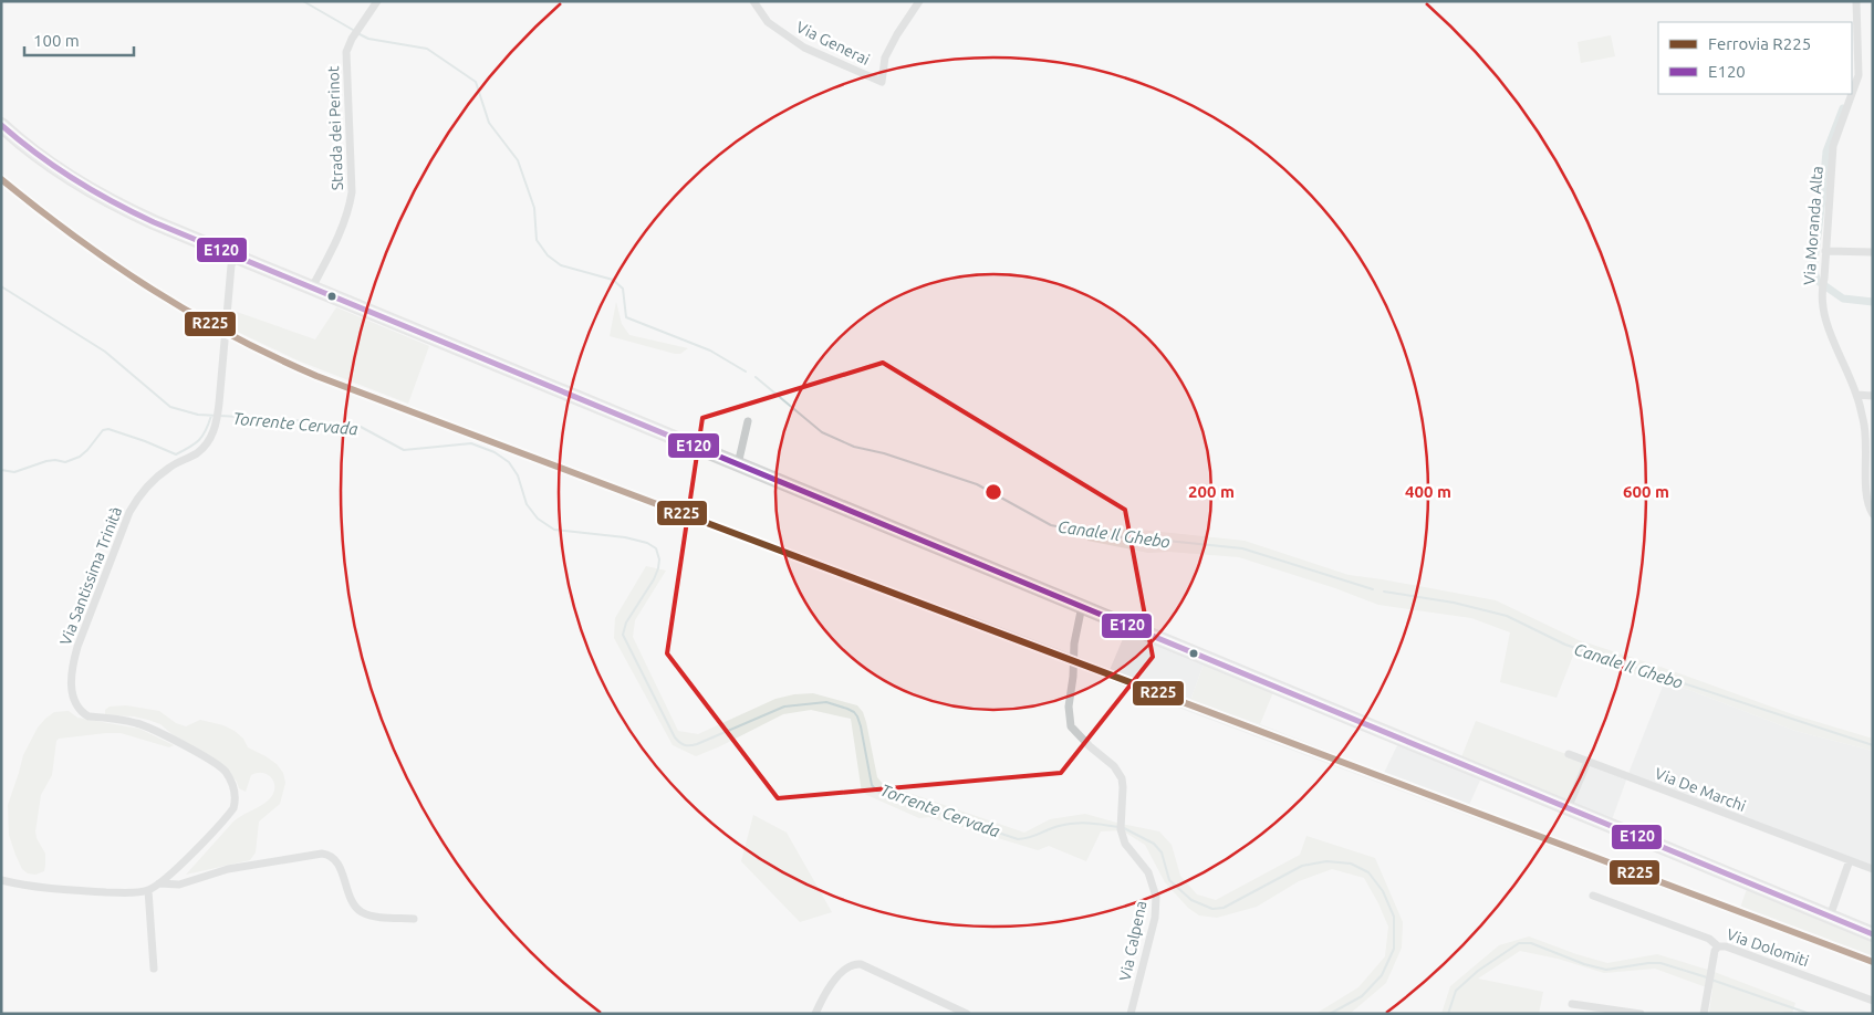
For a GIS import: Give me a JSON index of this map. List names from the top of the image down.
{
  "streets": {
    "street": [
      "Via Generai",
      "Strada dei Perinot",
      "Via Moranda Alta",
      "Via Santissima Trinità",
      "Via De Marchi",
      "Via Calpena",
      "Via Dolomiti"
    ]
  },
  "water": ["Torrente Cervada", "Canale Il Ghebo"],
  "lines": ["transit line E120", "rail line R225"],
  "legend": ["Ferrovia R225", "E120"],
  "scale_bar": "100 m",
  "rings": ["200 m", "400 m", "600 m"]
}
